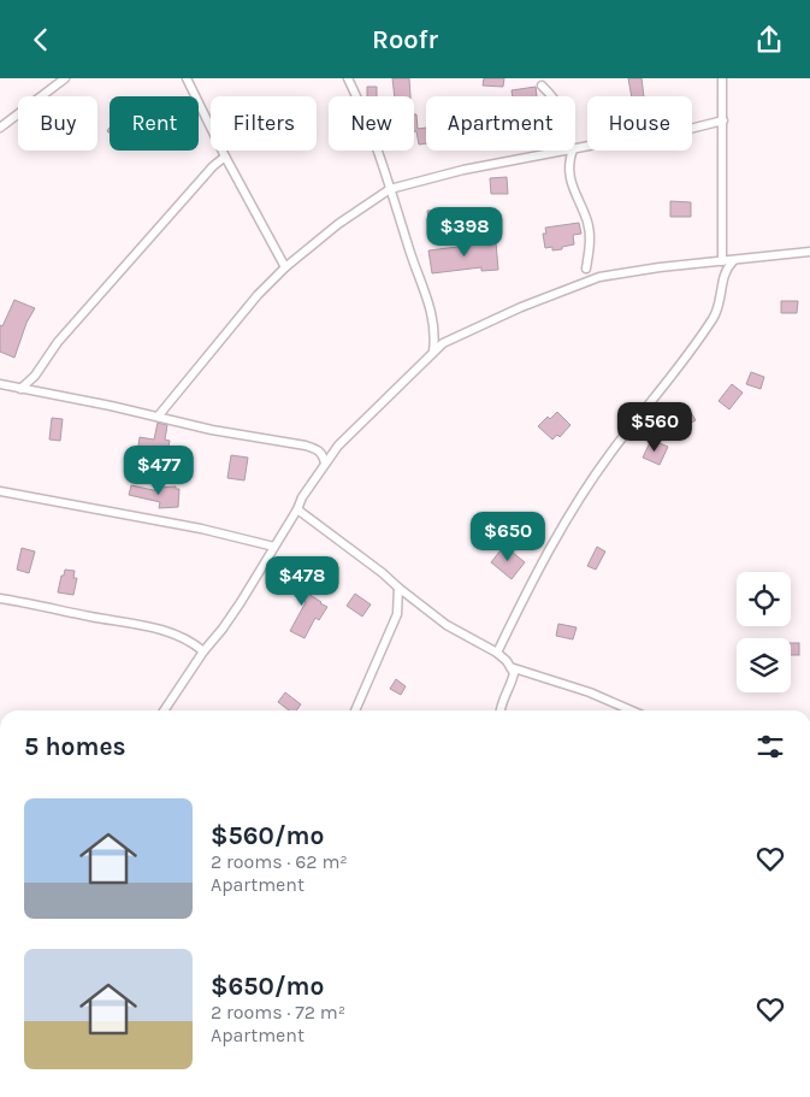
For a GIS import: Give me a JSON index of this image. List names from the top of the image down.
{
  "page": {
    "header": "Roofr",
    "chip": [
      "Buy",
      "Rent",
      "Filters",
      "New",
      "Apartment",
      "House"
    ],
    "price": [
      "$398",
      "$560",
      "$477",
      "$650",
      "$478"
    ],
    "heading": "5 homes",
    "list": [
      {
        "name": "$560/mo",
        "note": "2 rooms · 62 m² · Apartment"
      },
      {
        "name": "$650/mo",
        "note": "2 rooms · 72 m² · Apartment"
      }
    ]
  }
}
